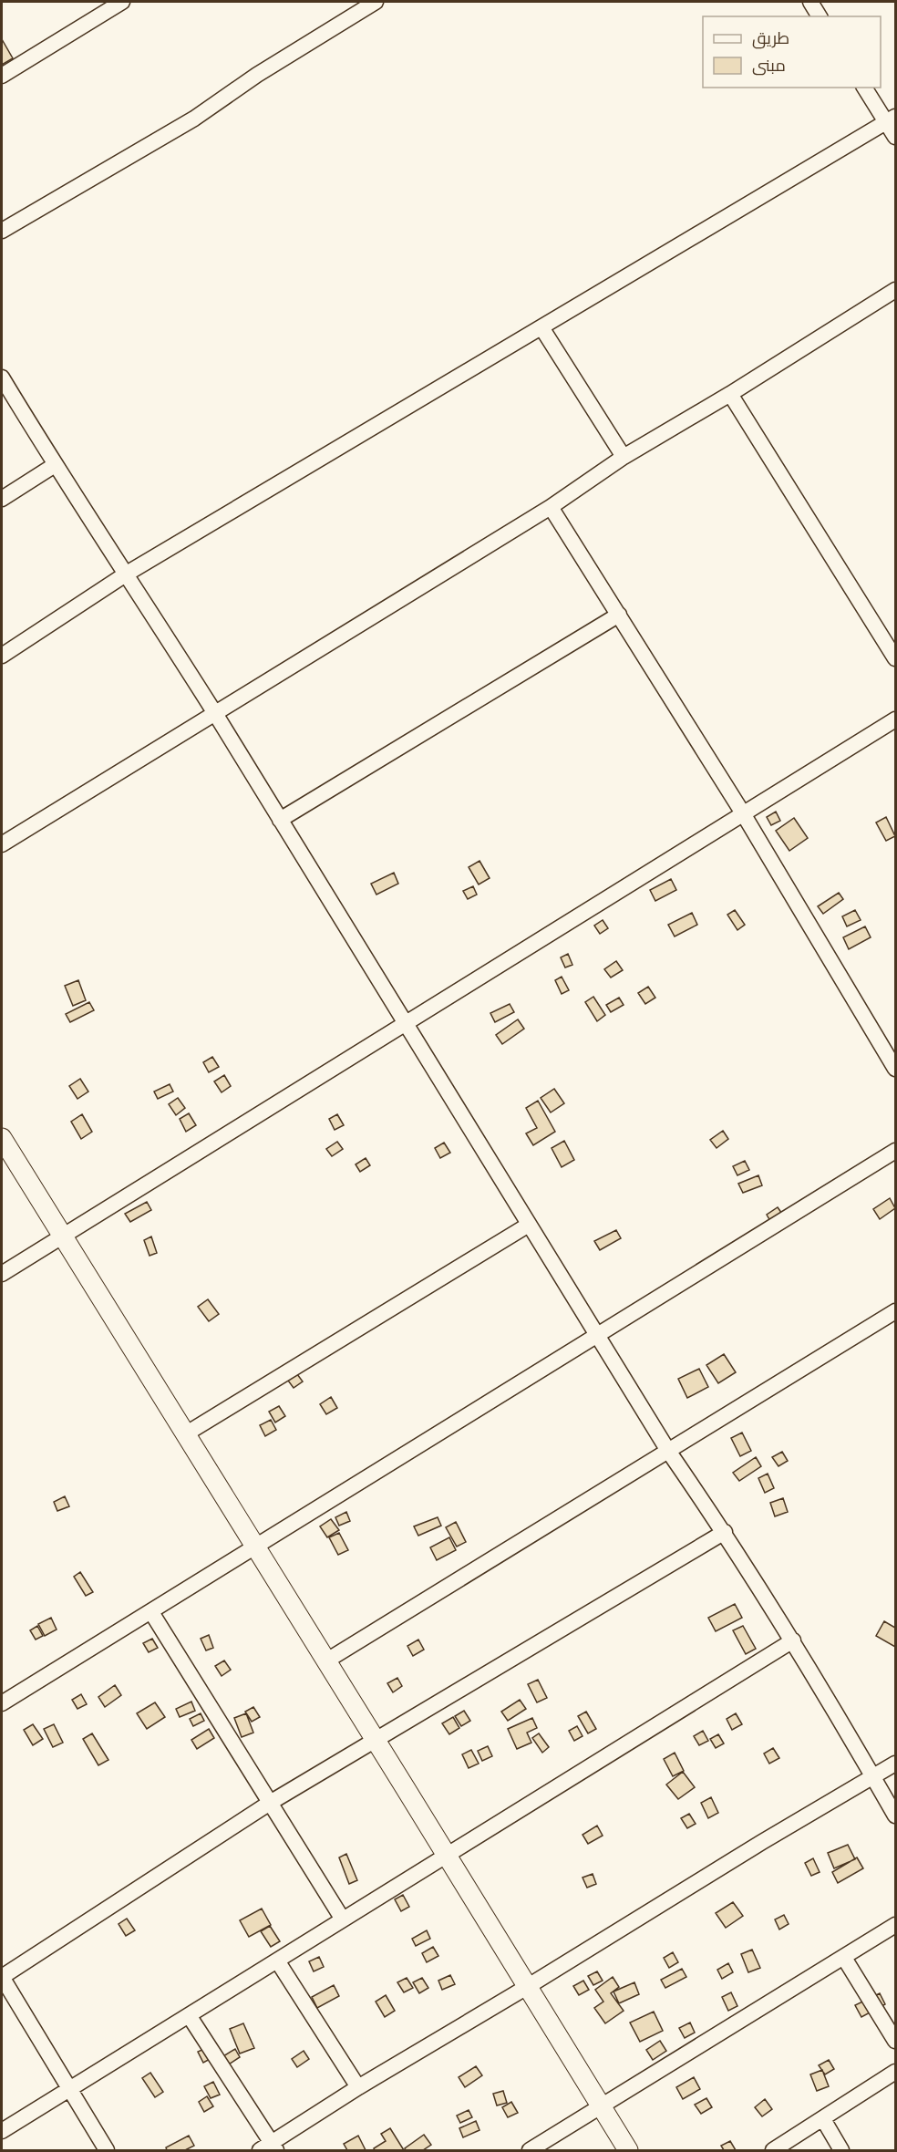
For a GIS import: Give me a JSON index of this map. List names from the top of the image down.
{
  "legend": ["طريق", "مبنى"]
}
